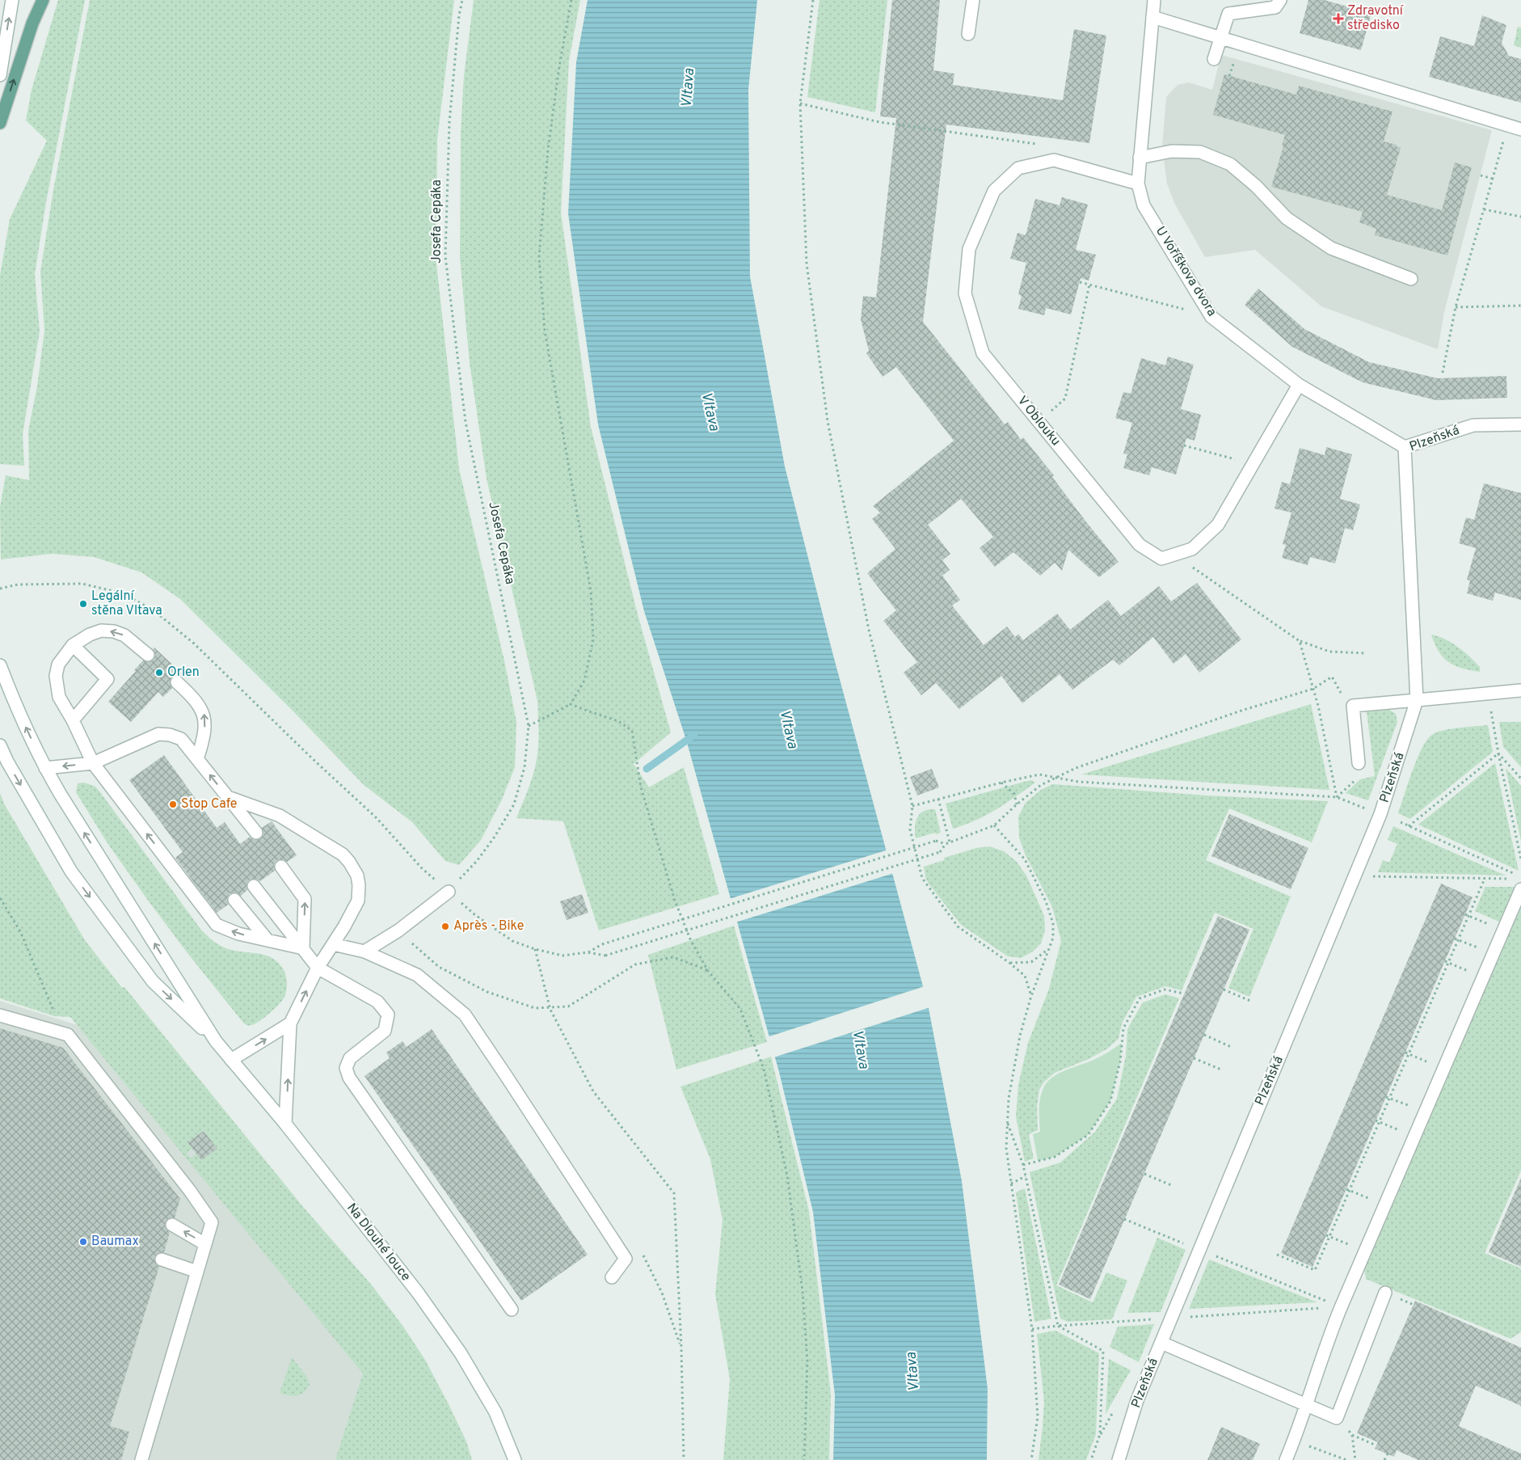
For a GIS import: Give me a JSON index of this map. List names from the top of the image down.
{
  "streets": {
    "street": [
      "U Voříškova dvora",
      "V Oblouku",
      "Plzeňská",
      "Na Dlouhé louce"
    ],
    "path": ["Josefa Cepáka"]
  },
  "crossings": [
    ["U Voříškova dvora", "V Oblouku"],
    ["U Voříškova dvora", "Plzeňská"]
  ],
  "water": ["Vltava"],
  "places": {
    "health": ["Zdravotní středisko"],
    "other": [
      "Legální stěna Vltava",
      "Orlen",
      "Stop Cafe",
      "Après - Bike",
      "Baumax"
    ]
  }
}
